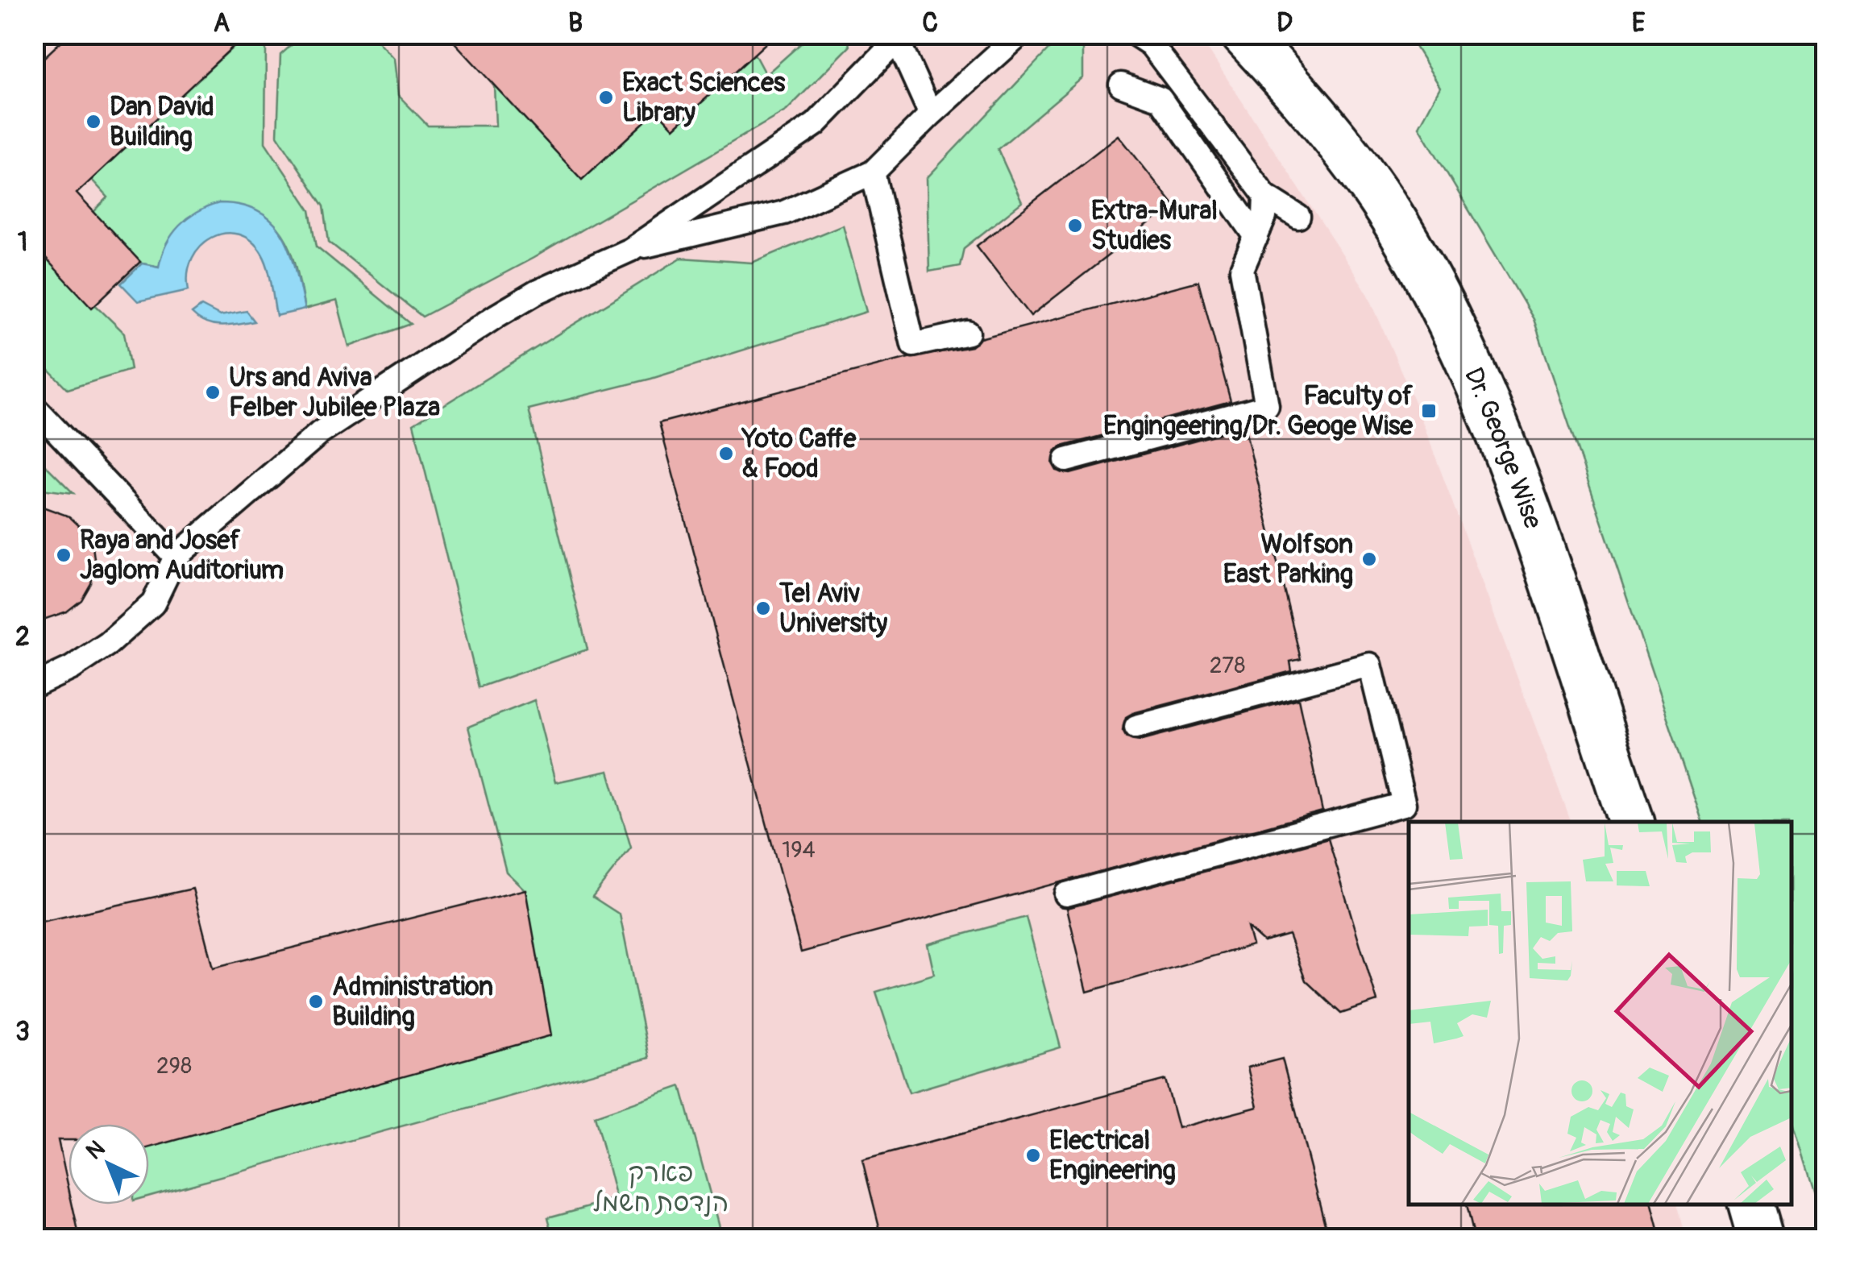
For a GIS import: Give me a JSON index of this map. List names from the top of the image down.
{
  "streets": {
    "street": ["Dr. George Wise"]
  },
  "parks": ["פארק הנדסת חשמל"],
  "places": {
    "other": [
      "Exact Sciences Library",
      "Dan David Building",
      "Extra-Mural Studies",
      "Urs and Aviva Felber Jubilee Plaza",
      "Yoto Caffe & Food",
      "Raya and Josef Jaglom Auditorium",
      "Wolfson East Parking",
      "Tel Aviv University",
      "Administration Building",
      "Electrical Engineering"
    ],
    "transit": ["Faculty of Engingeering/Dr. Geoge Wise"]
  },
  "house_numbers": ["278", "194", "298"],
  "north": "top left",
  "grid": {
    "columns": [
      "A",
      "B",
      "C",
      "D",
      "E"
    ],
    "rows": ["1", "2", "3"]
  }
}
